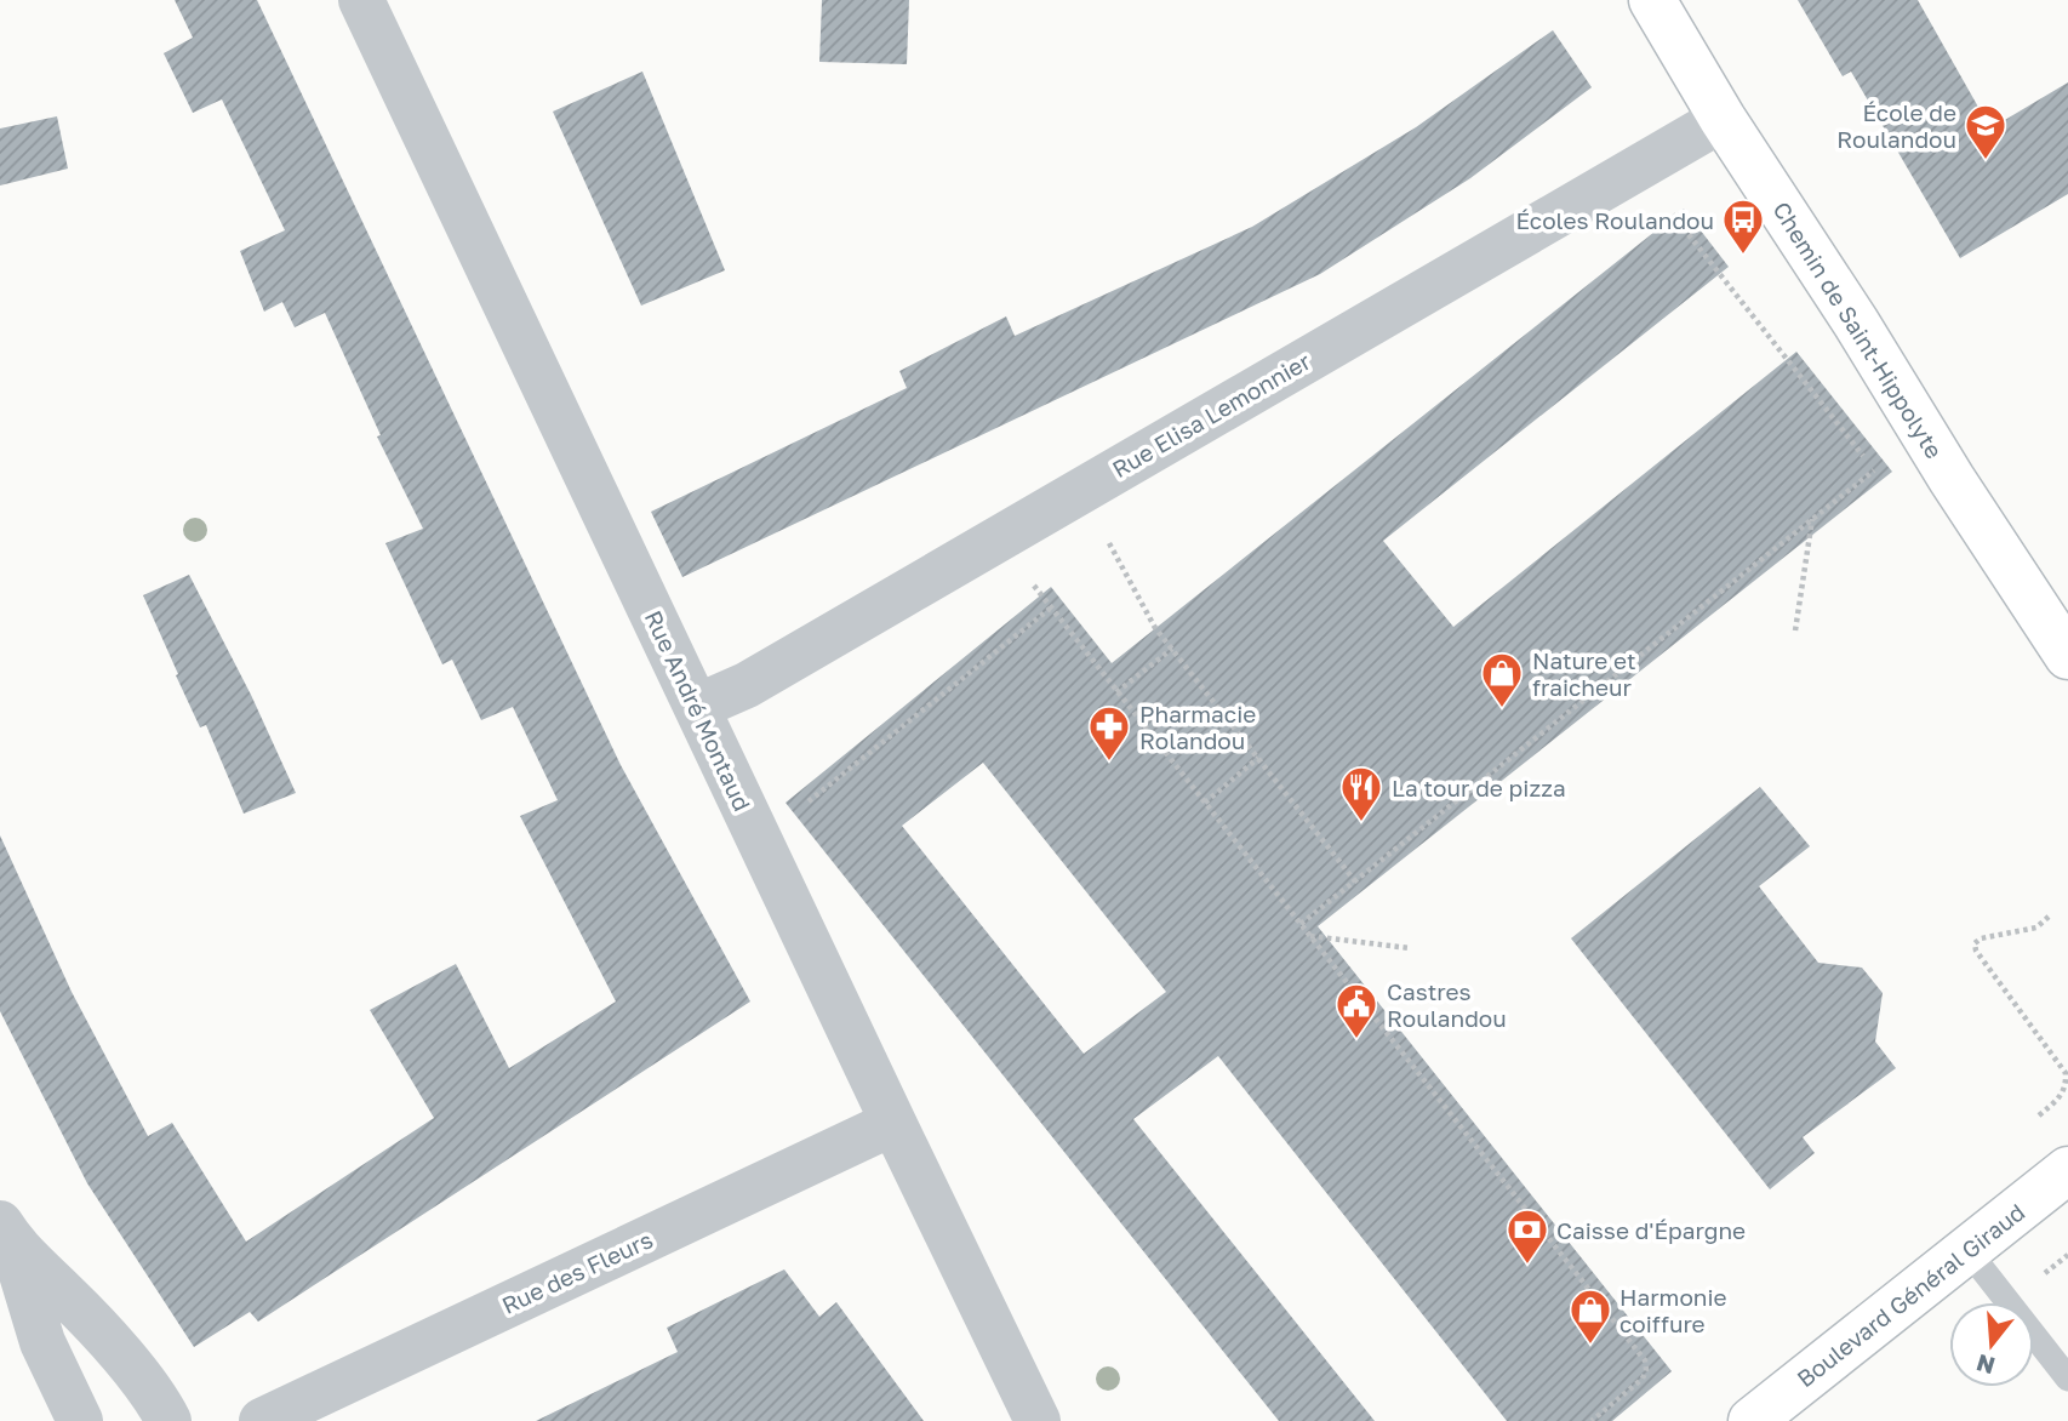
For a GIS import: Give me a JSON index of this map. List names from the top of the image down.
{
  "streets": {
    "street": [
      "Chemin de Saint-Hippolyte",
      "Rue Elisa Lemonnier",
      "Rue André Montaud",
      "Rue des Fleurs",
      "Boulevard Général Giraud"
    ]
  },
  "crossings": [
    ["Chemin de Saint-Hippolyte", "Rue Elisa Lemonnier"],
    ["Rue Elisa Lemonnier", "Rue André Montaud"],
    ["Rue André Montaud", "Rue des Fleurs"]
  ],
  "places": {
    "school or university": ["École de Roulandou"],
    "bus stop": ["Écoles Roulandou"],
    "shop": ["Nature et fraicheur", "Harmonie coiffure"],
    "pharmacy": ["Pharmacie Rolandou"],
    "restaurant": ["La tour de pizza"],
    "public building": ["Castres Roulandou"],
    "bank": ["Caisse d'Épargne"]
  },
  "north": "bottom"
}
